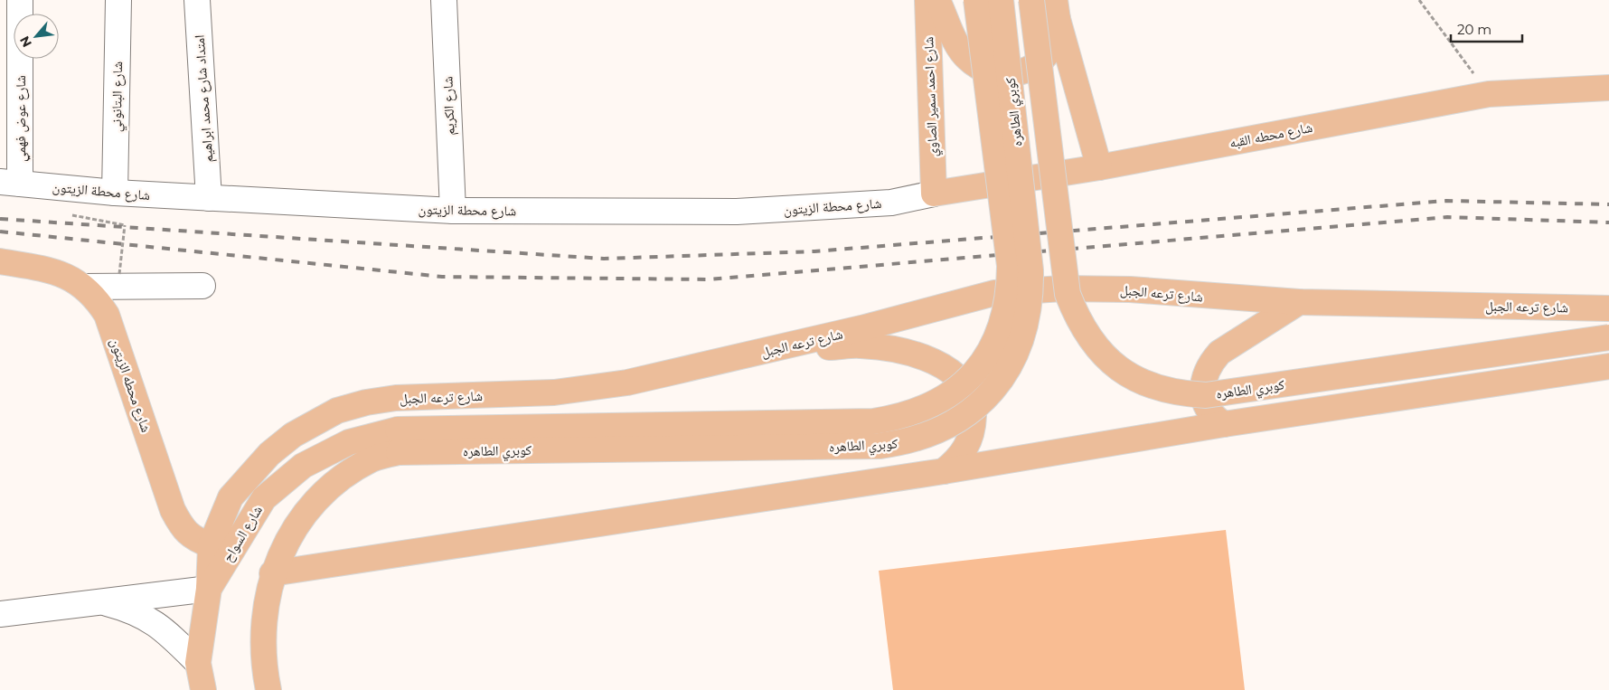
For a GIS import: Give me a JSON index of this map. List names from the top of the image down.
{
  "streets": {
    "main road": [
      "شارع احمد سمير الصاوي",
      "كوبري الطاهره",
      "شارع محطه القبه",
      "شارع ترعه الجبل",
      "شارع محطه الزيتون",
      "شارع السواح"
    ],
    "street": [
      "شارع البتانوني",
      "امتداد شارع محمد ابراهيم",
      "شارع الكريم",
      "شارع عوض فهمي",
      "شارع محطة الزيتون"
    ]
  },
  "crossings": [
    ["شارع البتانوني", "شارع محطة الزيتون"],
    ["شارع احمد سمير الصاوي", "شارع محطه القبه"],
    ["شارع احمد سمير الصاوي", "شارع محطة الزيتون"],
    ["امتداد شارع محمد ابراهيم", "شارع محطة الزيتون"],
    ["شارع الكريم", "شارع محطة الزيتون"],
    ["كوبري الطاهره", "شارع السواح"],
    ["شارع عوض فهمي", "شارع محطة الزيتون"],
    ["شارع محطه القبه", "شارع محطة الزيتون"],
    ["شارع ترعه الجبل", "شارع محطه الزيتون"],
    ["شارع ترعه الجبل", "شارع السواح"]
  ],
  "scale_bar": "20 m",
  "north": "bottom left"
}
